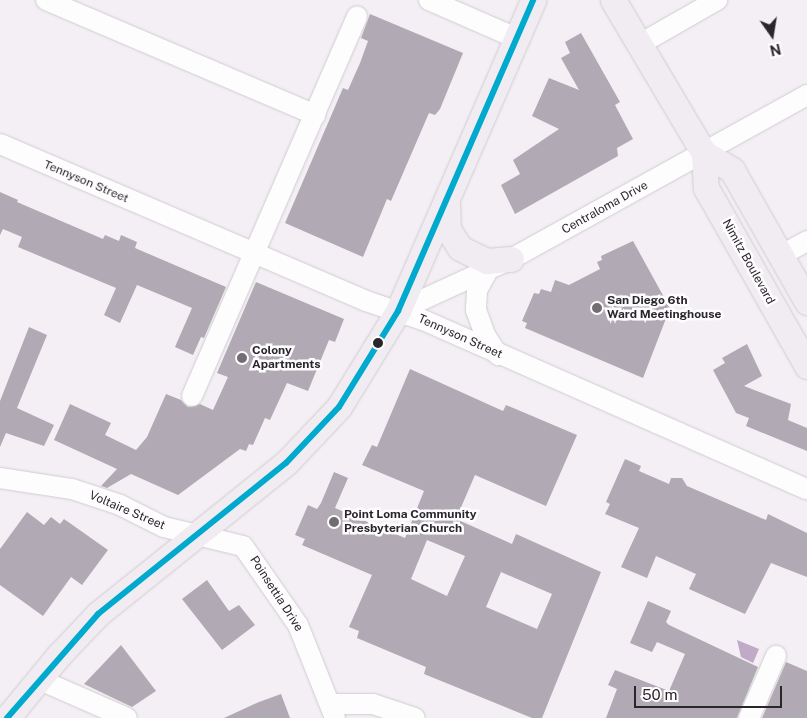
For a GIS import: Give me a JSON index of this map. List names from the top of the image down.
{
  "streets": {
    "main road": ["Nimitz Boulevard"],
    "street": [
      "Tennyson Street",
      "Centraloma Drive",
      "Voltaire Street",
      "Poinsettia Drive"
    ]
  },
  "crossings": [
    ["Tennyson Street", "Centraloma Drive"],
    ["Centraloma Drive", "Nimitz Boulevard"],
    ["Voltaire Street", "Poinsettia Drive"]
  ],
  "places": ["San Diego 6th Ward Meetinghouse", "Colony Apartments", "Point Loma Community Presbyterian Church"],
  "scale_bar": "50 m",
  "north": "bottom"
}
